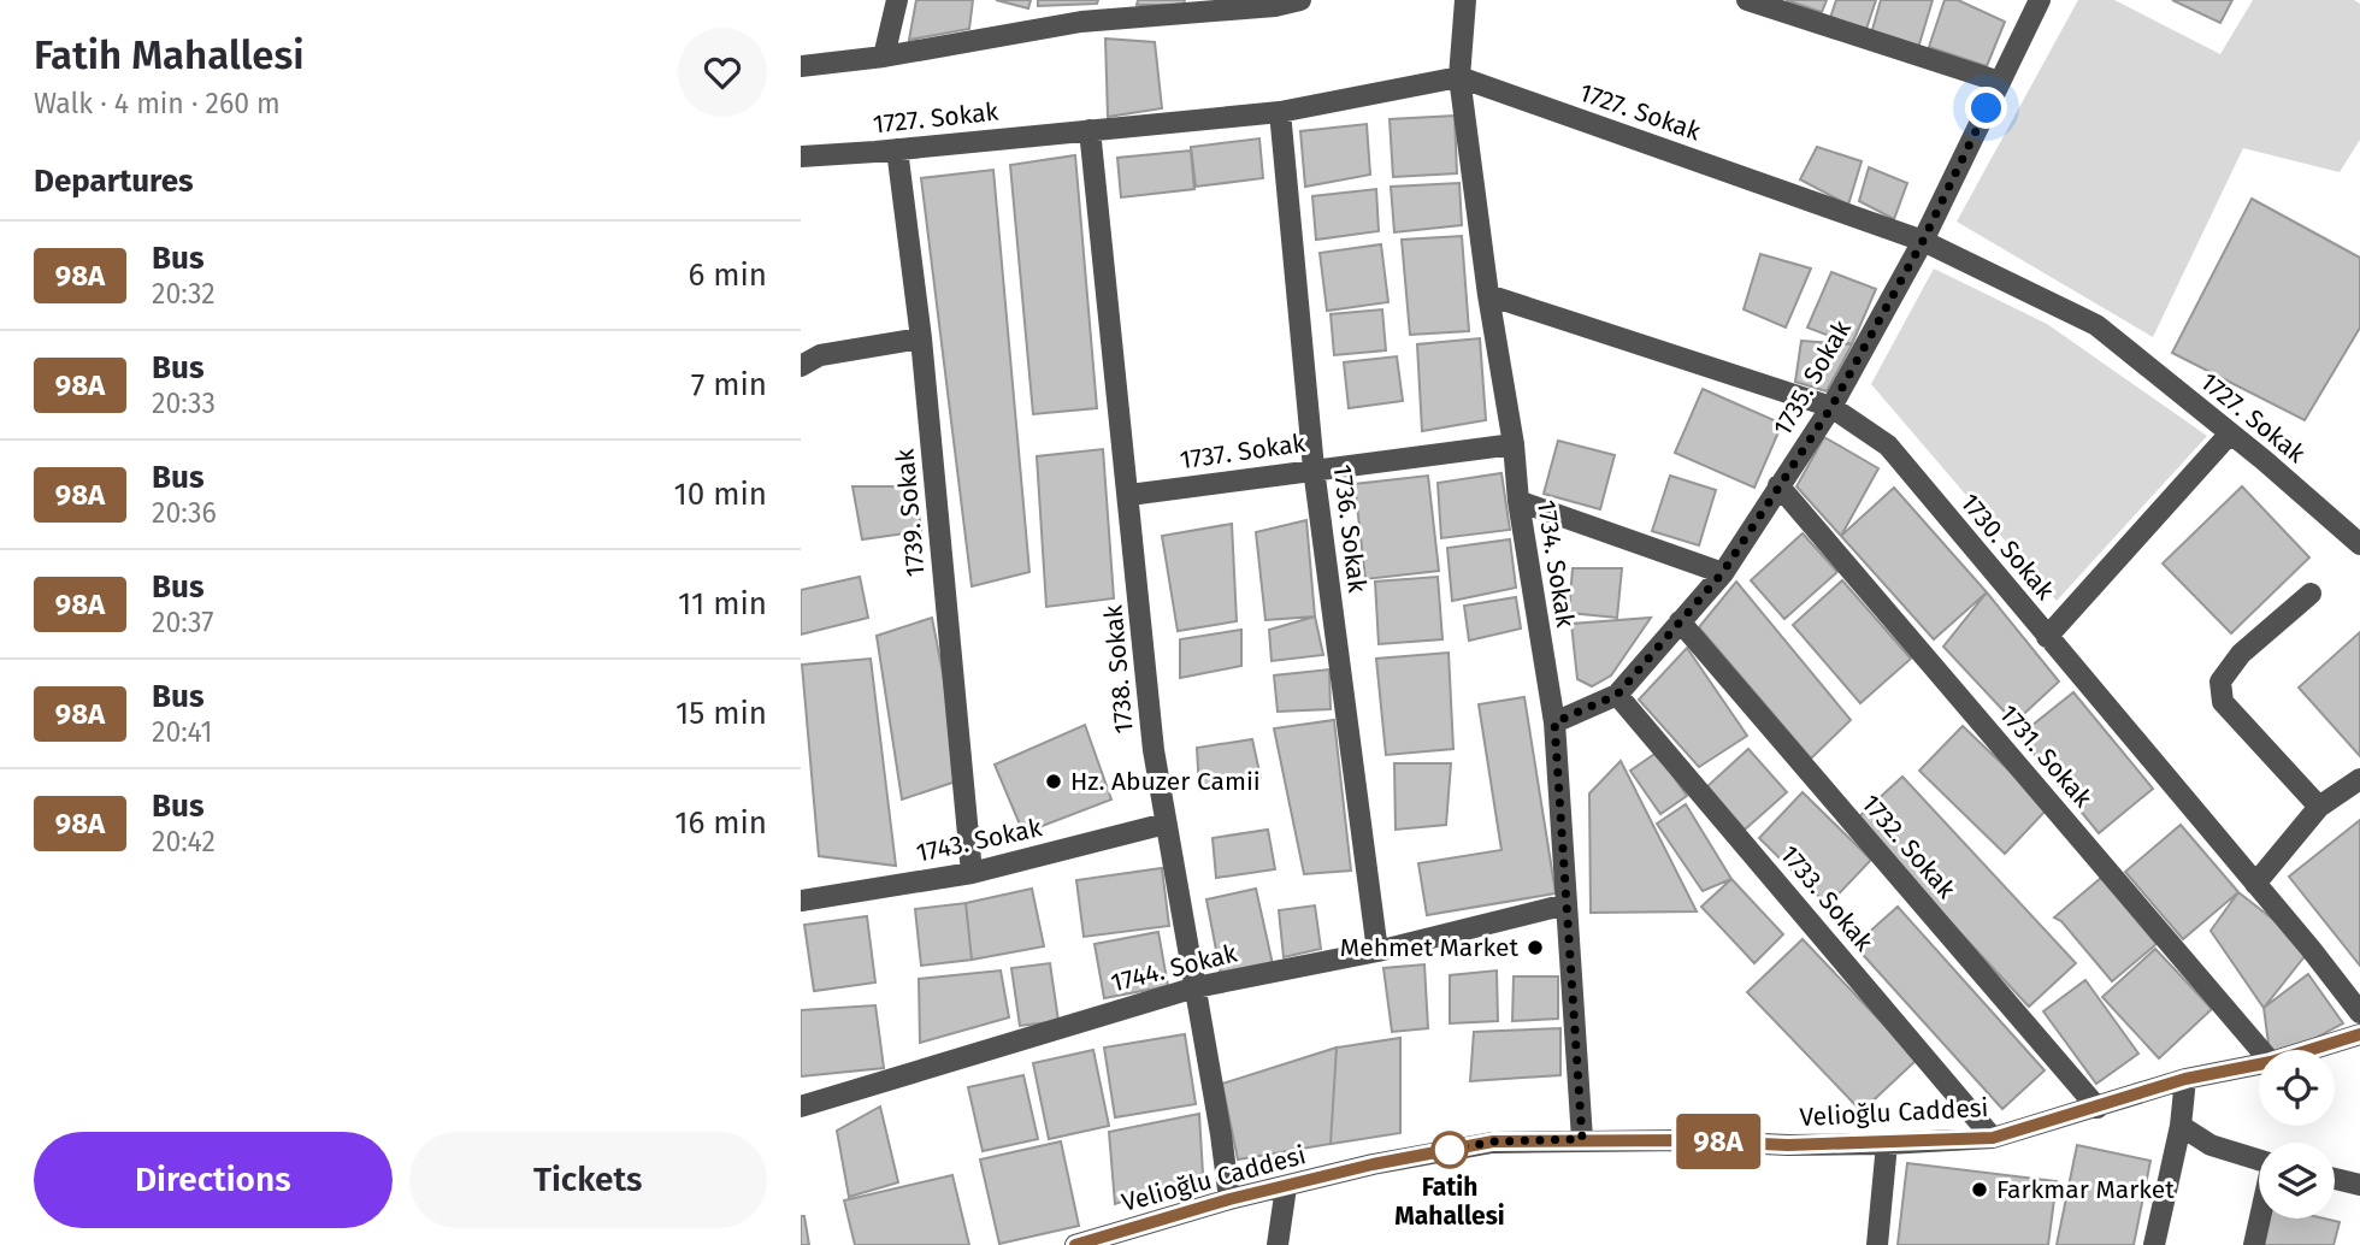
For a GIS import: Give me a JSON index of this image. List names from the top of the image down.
{
  "streets": {
    "street": [
      "1727. Sokak",
      "1735. Sokak",
      "1737. Sokak",
      "1739. Sokak",
      "1736. Sokak",
      "1730. Sokak",
      "1734. Sokak",
      "1738. Sokak",
      "1731. Sokak",
      "1743. Sokak",
      "1732. Sokak",
      "1733. Sokak",
      "1744. Sokak",
      "Velioğlu Caddesi"
    ]
  },
  "crossings": [
    ["1727. Sokak", "1735. Sokak"],
    ["1727. Sokak", "1739. Sokak"],
    ["1727. Sokak", "1736. Sokak"],
    ["1727. Sokak", "1734. Sokak"],
    ["1727. Sokak", "1738. Sokak"],
    ["1735. Sokak", "1730. Sokak"],
    ["1735. Sokak", "1734. Sokak"],
    ["1735. Sokak", "1731. Sokak"],
    ["1735. Sokak", "1732. Sokak"],
    ["1735. Sokak", "1733. Sokak"],
    ["1737. Sokak", "1736. Sokak"],
    ["1737. Sokak", "1734. Sokak"],
    ["1737. Sokak", "1738. Sokak"],
    ["1739. Sokak", "1743. Sokak"],
    ["1736. Sokak", "1744. Sokak"],
    ["1730. Sokak", "1734. Sokak"],
    ["1734. Sokak", "1744. Sokak"],
    ["1734. Sokak", "Velioğlu Caddesi"],
    ["1738. Sokak", "1743. Sokak"],
    ["1738. Sokak", "1744. Sokak"],
    ["1738. Sokak", "Velioğlu Caddesi"],
    ["1732. Sokak", "Velioğlu Caddesi"],
    ["1733. Sokak", "Velioğlu Caddesi"]
  ],
  "places": [
    "Hz. Abuzer Camii",
    "Mehmet Market",
    "Fatih Mahallesi",
    "Farkmar Market"
  ],
  "lines": ["bus line 98A"],
  "page": {
    "heading": [
      ["Fatih Mahallesi", "Walk · 4 min · 260 m"],
      "Departures"
    ],
    "on_map": "98A",
    "list": [
      {
        "mark": "98A",
        "name": "Bus",
        "note": "20:32",
        "value": "6 min"
      },
      {
        "mark": "98A",
        "name": "Bus",
        "note": "20:33",
        "value": "7 min"
      },
      {
        "mark": "98A",
        "name": "Bus",
        "note": "20:36",
        "value": "10 min"
      },
      {
        "mark": "98A",
        "name": "Bus",
        "note": "20:37",
        "value": "11 min"
      },
      {
        "mark": "98A",
        "name": "Bus",
        "note": "20:41",
        "value": "15 min"
      },
      {
        "mark": "98A",
        "name": "Bus",
        "note": "20:42",
        "value": "16 min"
      }
    ],
    "buttons": ["Directions", "Tickets"]
  }
}
